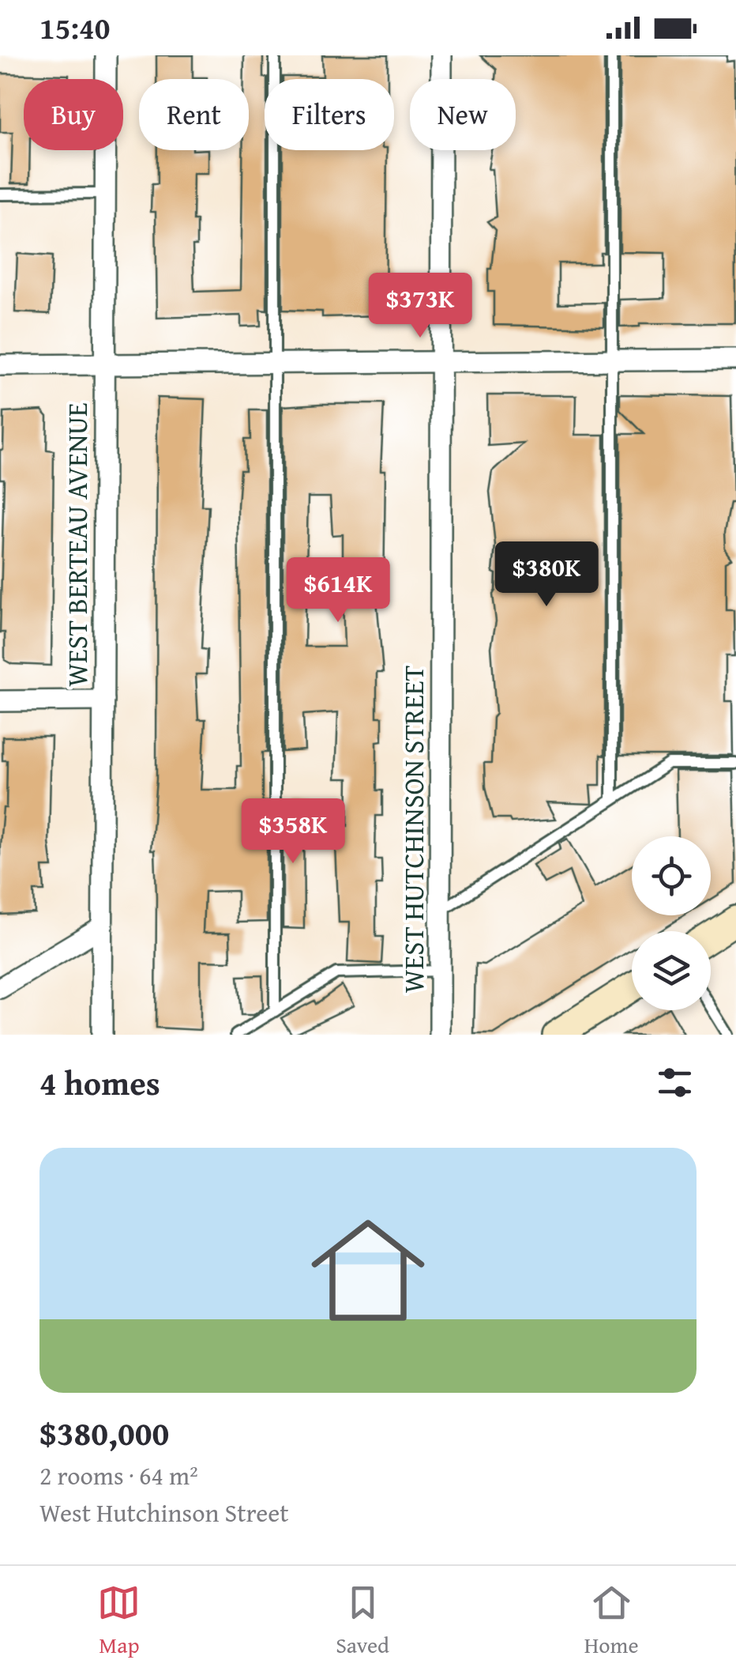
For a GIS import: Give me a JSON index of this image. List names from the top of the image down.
{
  "streets": {
    "street": ["WEST BERTEAU AVENUE", "WEST HUTCHINSON STREET"]
  },
  "page": {
    "status": "15:40",
    "chip": [
      "Buy",
      "Rent",
      "Filters",
      "New"
    ],
    "price": [
      "$373K",
      "$380K",
      "$614K",
      "$358K"
    ],
    "heading": "4 homes",
    "list": [
      {
        "name": "$380,000",
        "note": "2 rooms · 64 m² · West Hutchinson Street"
      }
    ],
    "tabs": ["Map", "Saved", "Home"]
  }
}
